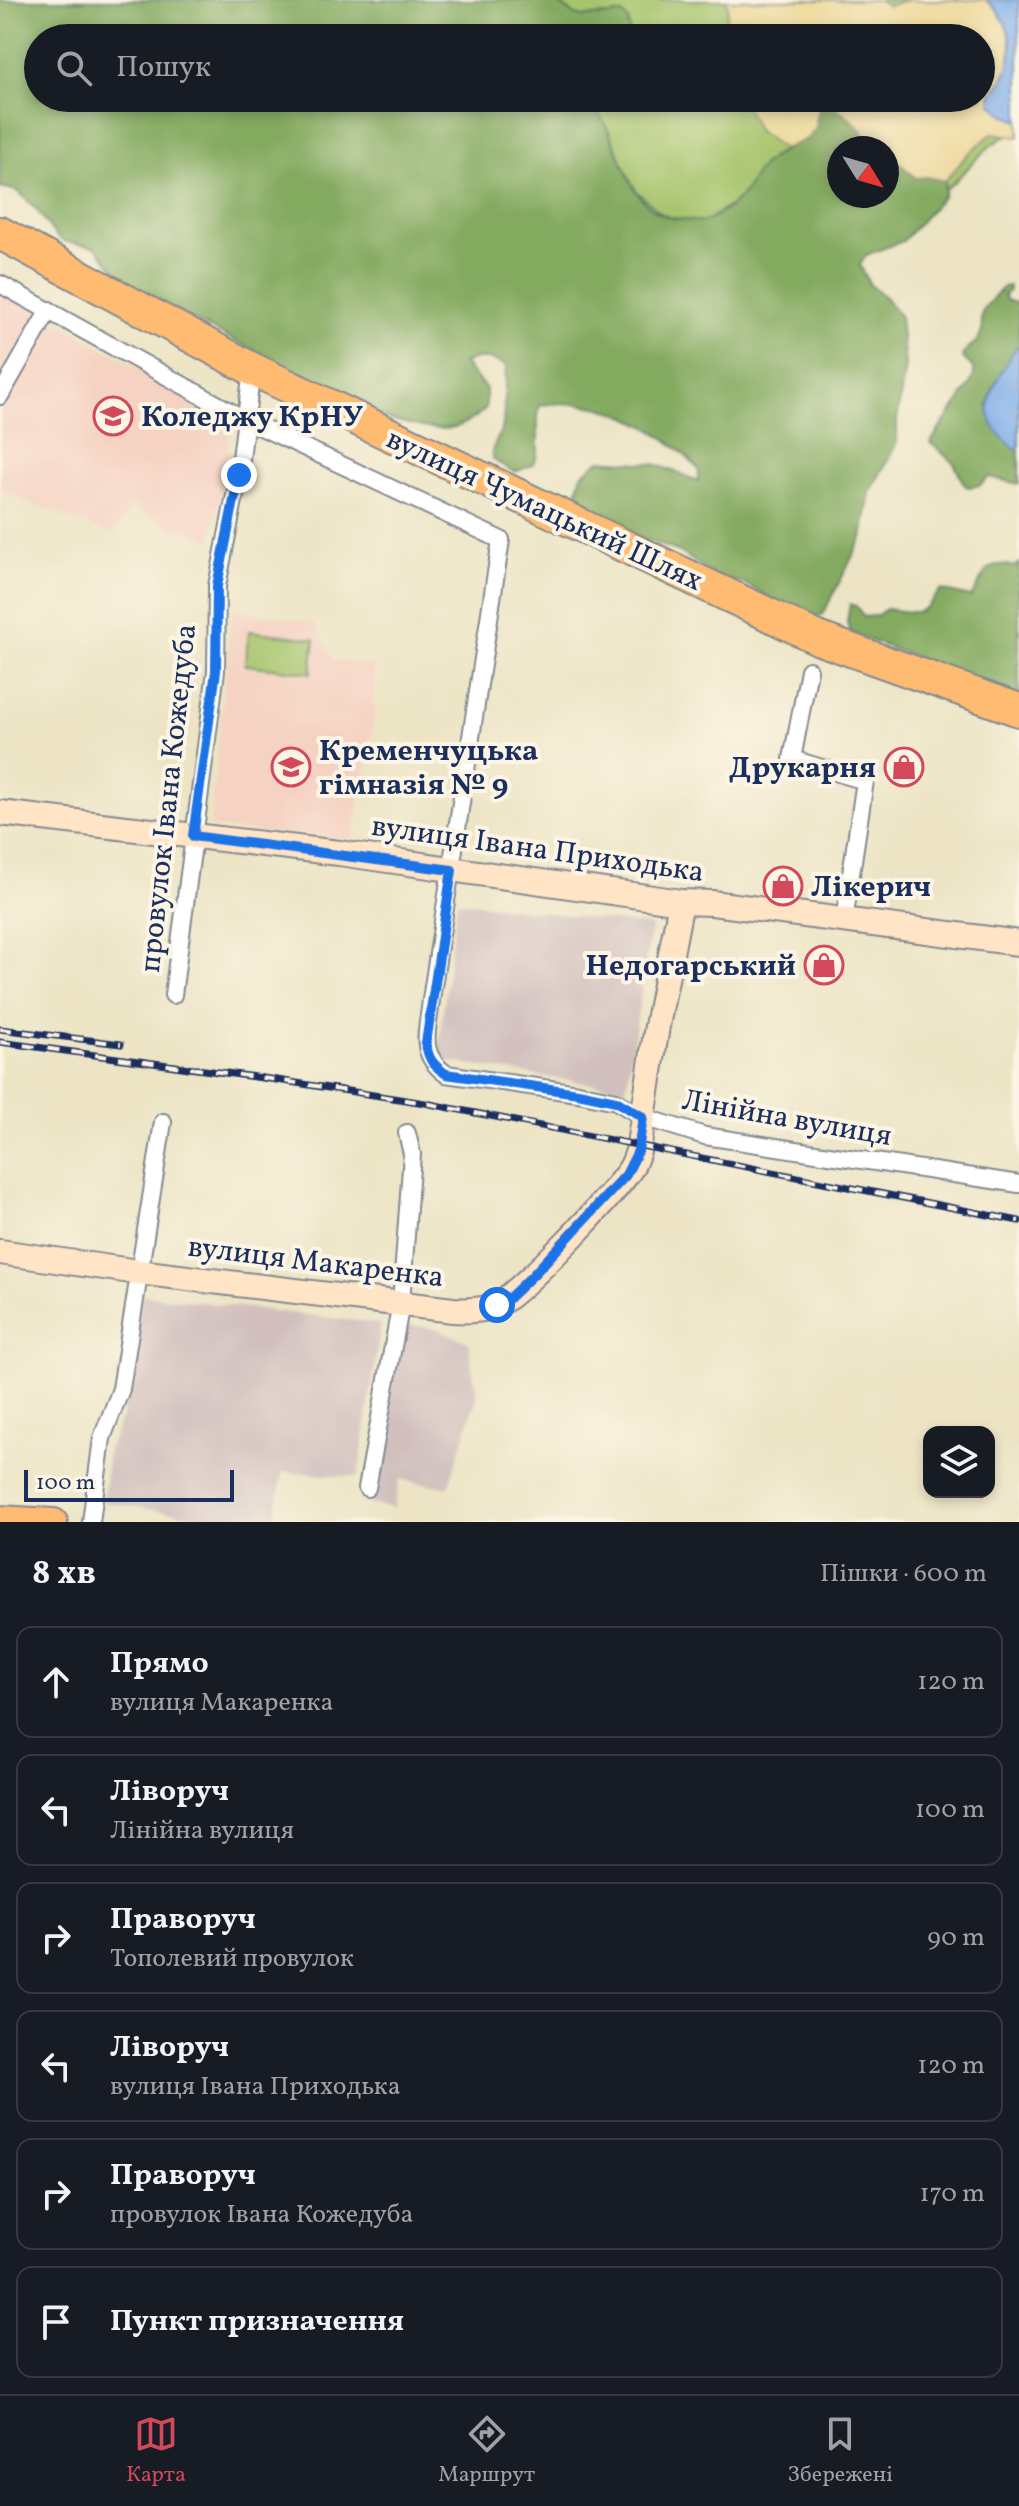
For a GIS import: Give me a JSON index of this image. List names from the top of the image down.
{
  "streets": {
    "highway": ["вулиця Чумацький Шлях"],
    "main road": ["вулиця Івана Приходька", "вулиця Макаренка"],
    "street": ["провулок Івана Кожедуба", "Лінійна вулиця"]
  },
  "crossings": [
    ["вулиця Чумацький Шлях", "провулок Івана Кожедуба"],
    ["провулок Івана Кожедуба", "вулиця Івана Приходька"],
    ["вулиця Івана Приходька", "Лінійна вулиця"],
    ["вулиця Івана Приходька", "вулиця Макаренка"],
    ["Лінійна вулиця", "вулиця Макаренка"]
  ],
  "places": {
    "school or university": ["Коледжу КрНУ", "Кременчуцька гімназія № 9"],
    "shop": ["Друкарня", "Лікерич", "Недогарський"]
  },
  "scale_bar": "100 m",
  "north": "bottom right",
  "page": {
    "search": "Пошук",
    "scale": "100 m",
    "heading": ["8 хв", "Пішки · 600 m"],
    "list": [
      ["Прямо", "вулиця Макаренка", "120 m"],
      ["Ліворуч", "Лінійна вулиця", "100 m"],
      ["Праворуч", "Тополевий провулок", "90 m"],
      ["Ліворуч", "вулиця Івана Приходька", "120 m"],
      ["Праворуч", "провулок Івана Кожедуба", "170 m"],
      "Пункт призначення"
    ],
    "nav": ["Карта", "Маршрут", "Збережені"]
  }
}
